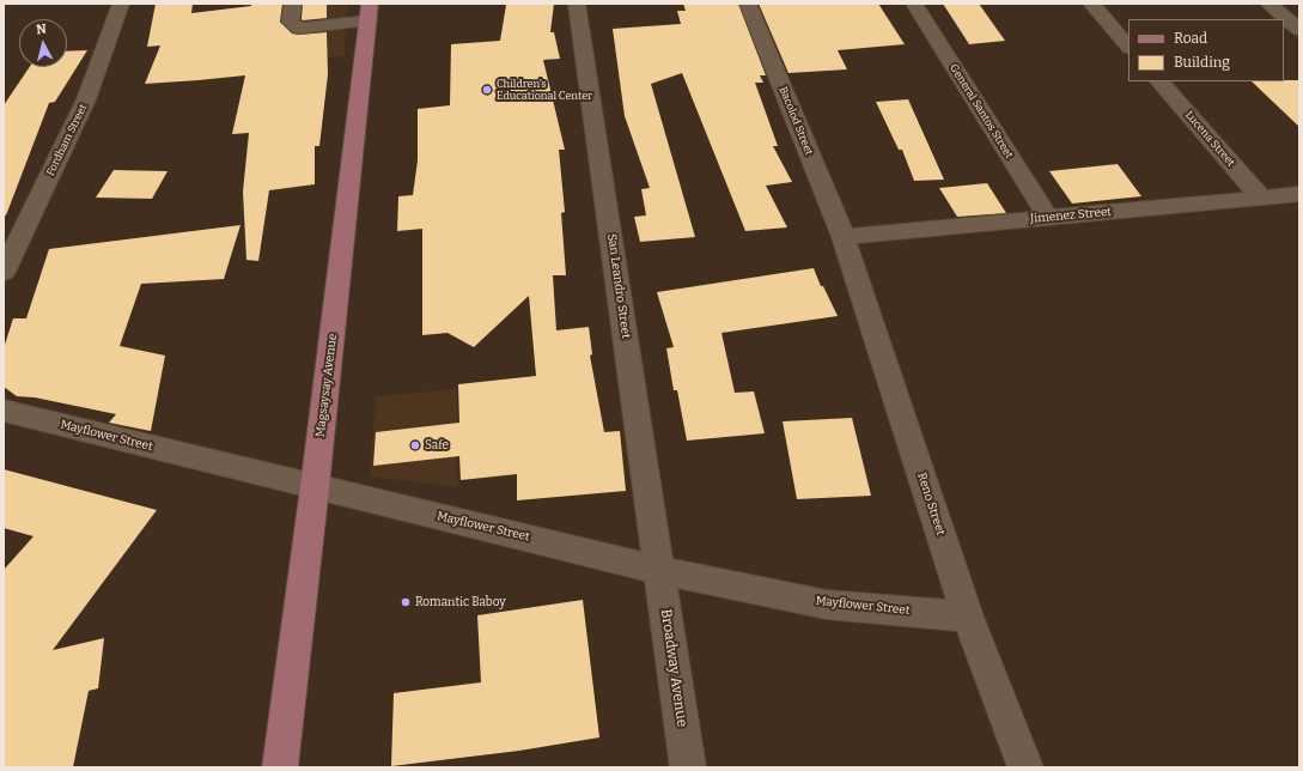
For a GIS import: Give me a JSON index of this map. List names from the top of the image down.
{
  "streets": {
    "main road": ["Magsaysay Avenue"],
    "street": [
      "General Santos Street",
      "Bacolod Street",
      "Lucena Street",
      "Fordham Street",
      "Jimenez Street",
      "San Leandro Street",
      "Mayflower Street",
      "Reno Street",
      "Broadway Avenue"
    ]
  },
  "crossings": [
    ["General Santos Street", "Jimenez Street"],
    ["Bacolod Street", "Jimenez Street"],
    ["Bacolod Street", "Reno Street"],
    ["Lucena Street", "Jimenez Street"],
    ["Jimenez Street", "Reno Street"],
    ["San Leandro Street", "Mayflower Street"],
    ["San Leandro Street", "Broadway Avenue"],
    ["Magsaysay Avenue", "Mayflower Street"],
    ["Mayflower Street", "Reno Street"],
    ["Mayflower Street", "Broadway Avenue"]
  ],
  "places": ["Children's Educational Center", "Safe", "Romantic Baboy"],
  "legend": ["Road", "Building"],
  "north": "top"
}
